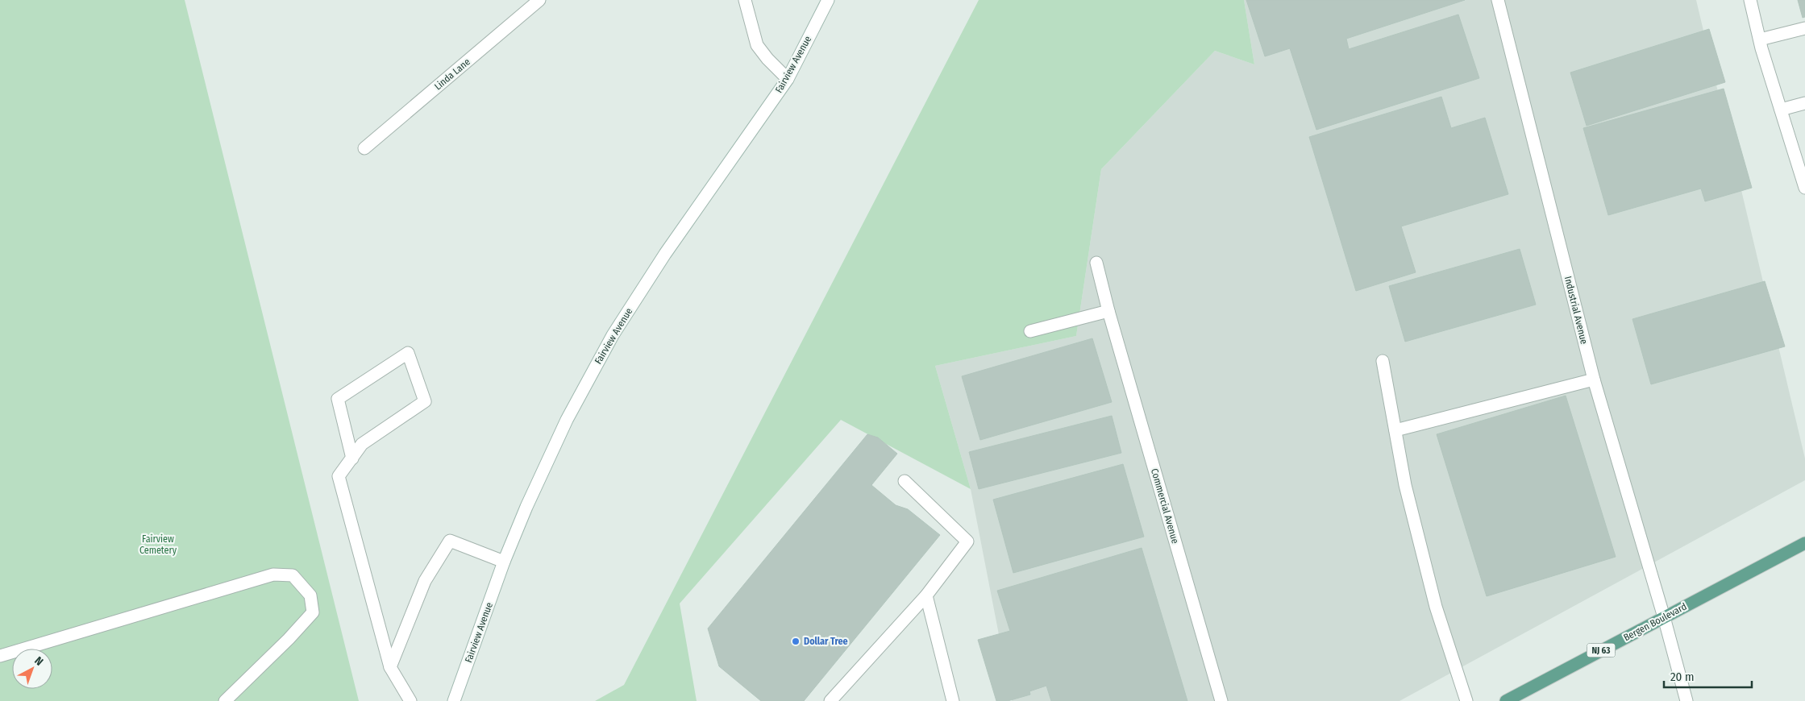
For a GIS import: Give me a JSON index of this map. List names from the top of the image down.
{
  "streets": {
    "main road": ["Bergen Boulevard", "NJ 63"],
    "street": [
      "Fairview Avenue",
      "Linda Lane",
      "Industrial Avenue",
      "Commercial Avenue"
    ]
  },
  "crossings": [
    ["Industrial Avenue", "Bergen Boulevard"]
  ],
  "parks": ["Fairview Cemetery"],
  "places": ["Dollar Tree"],
  "scale_bar": "20 m",
  "north": "top right"
}
